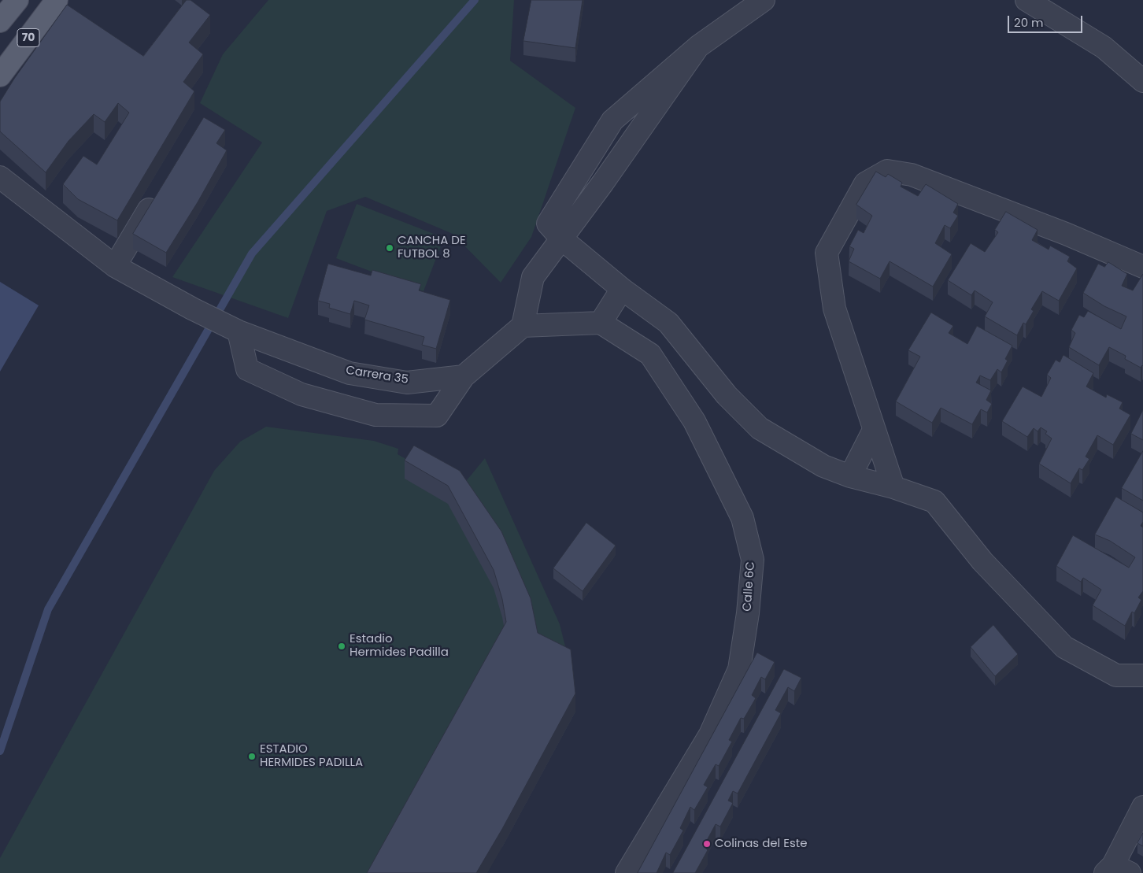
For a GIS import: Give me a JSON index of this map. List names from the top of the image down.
{
  "streets": {
    "main road": ["70"],
    "street": ["Carrera 35", "Calle 6C"]
  },
  "places": [
    "CANCHA DE FUTBOL 8",
    "Estadio Hermides Padilla",
    "ESTADIO HERMIDES PADILLA",
    "Colinas del Este"
  ],
  "scale_bar": "20 m"
}
